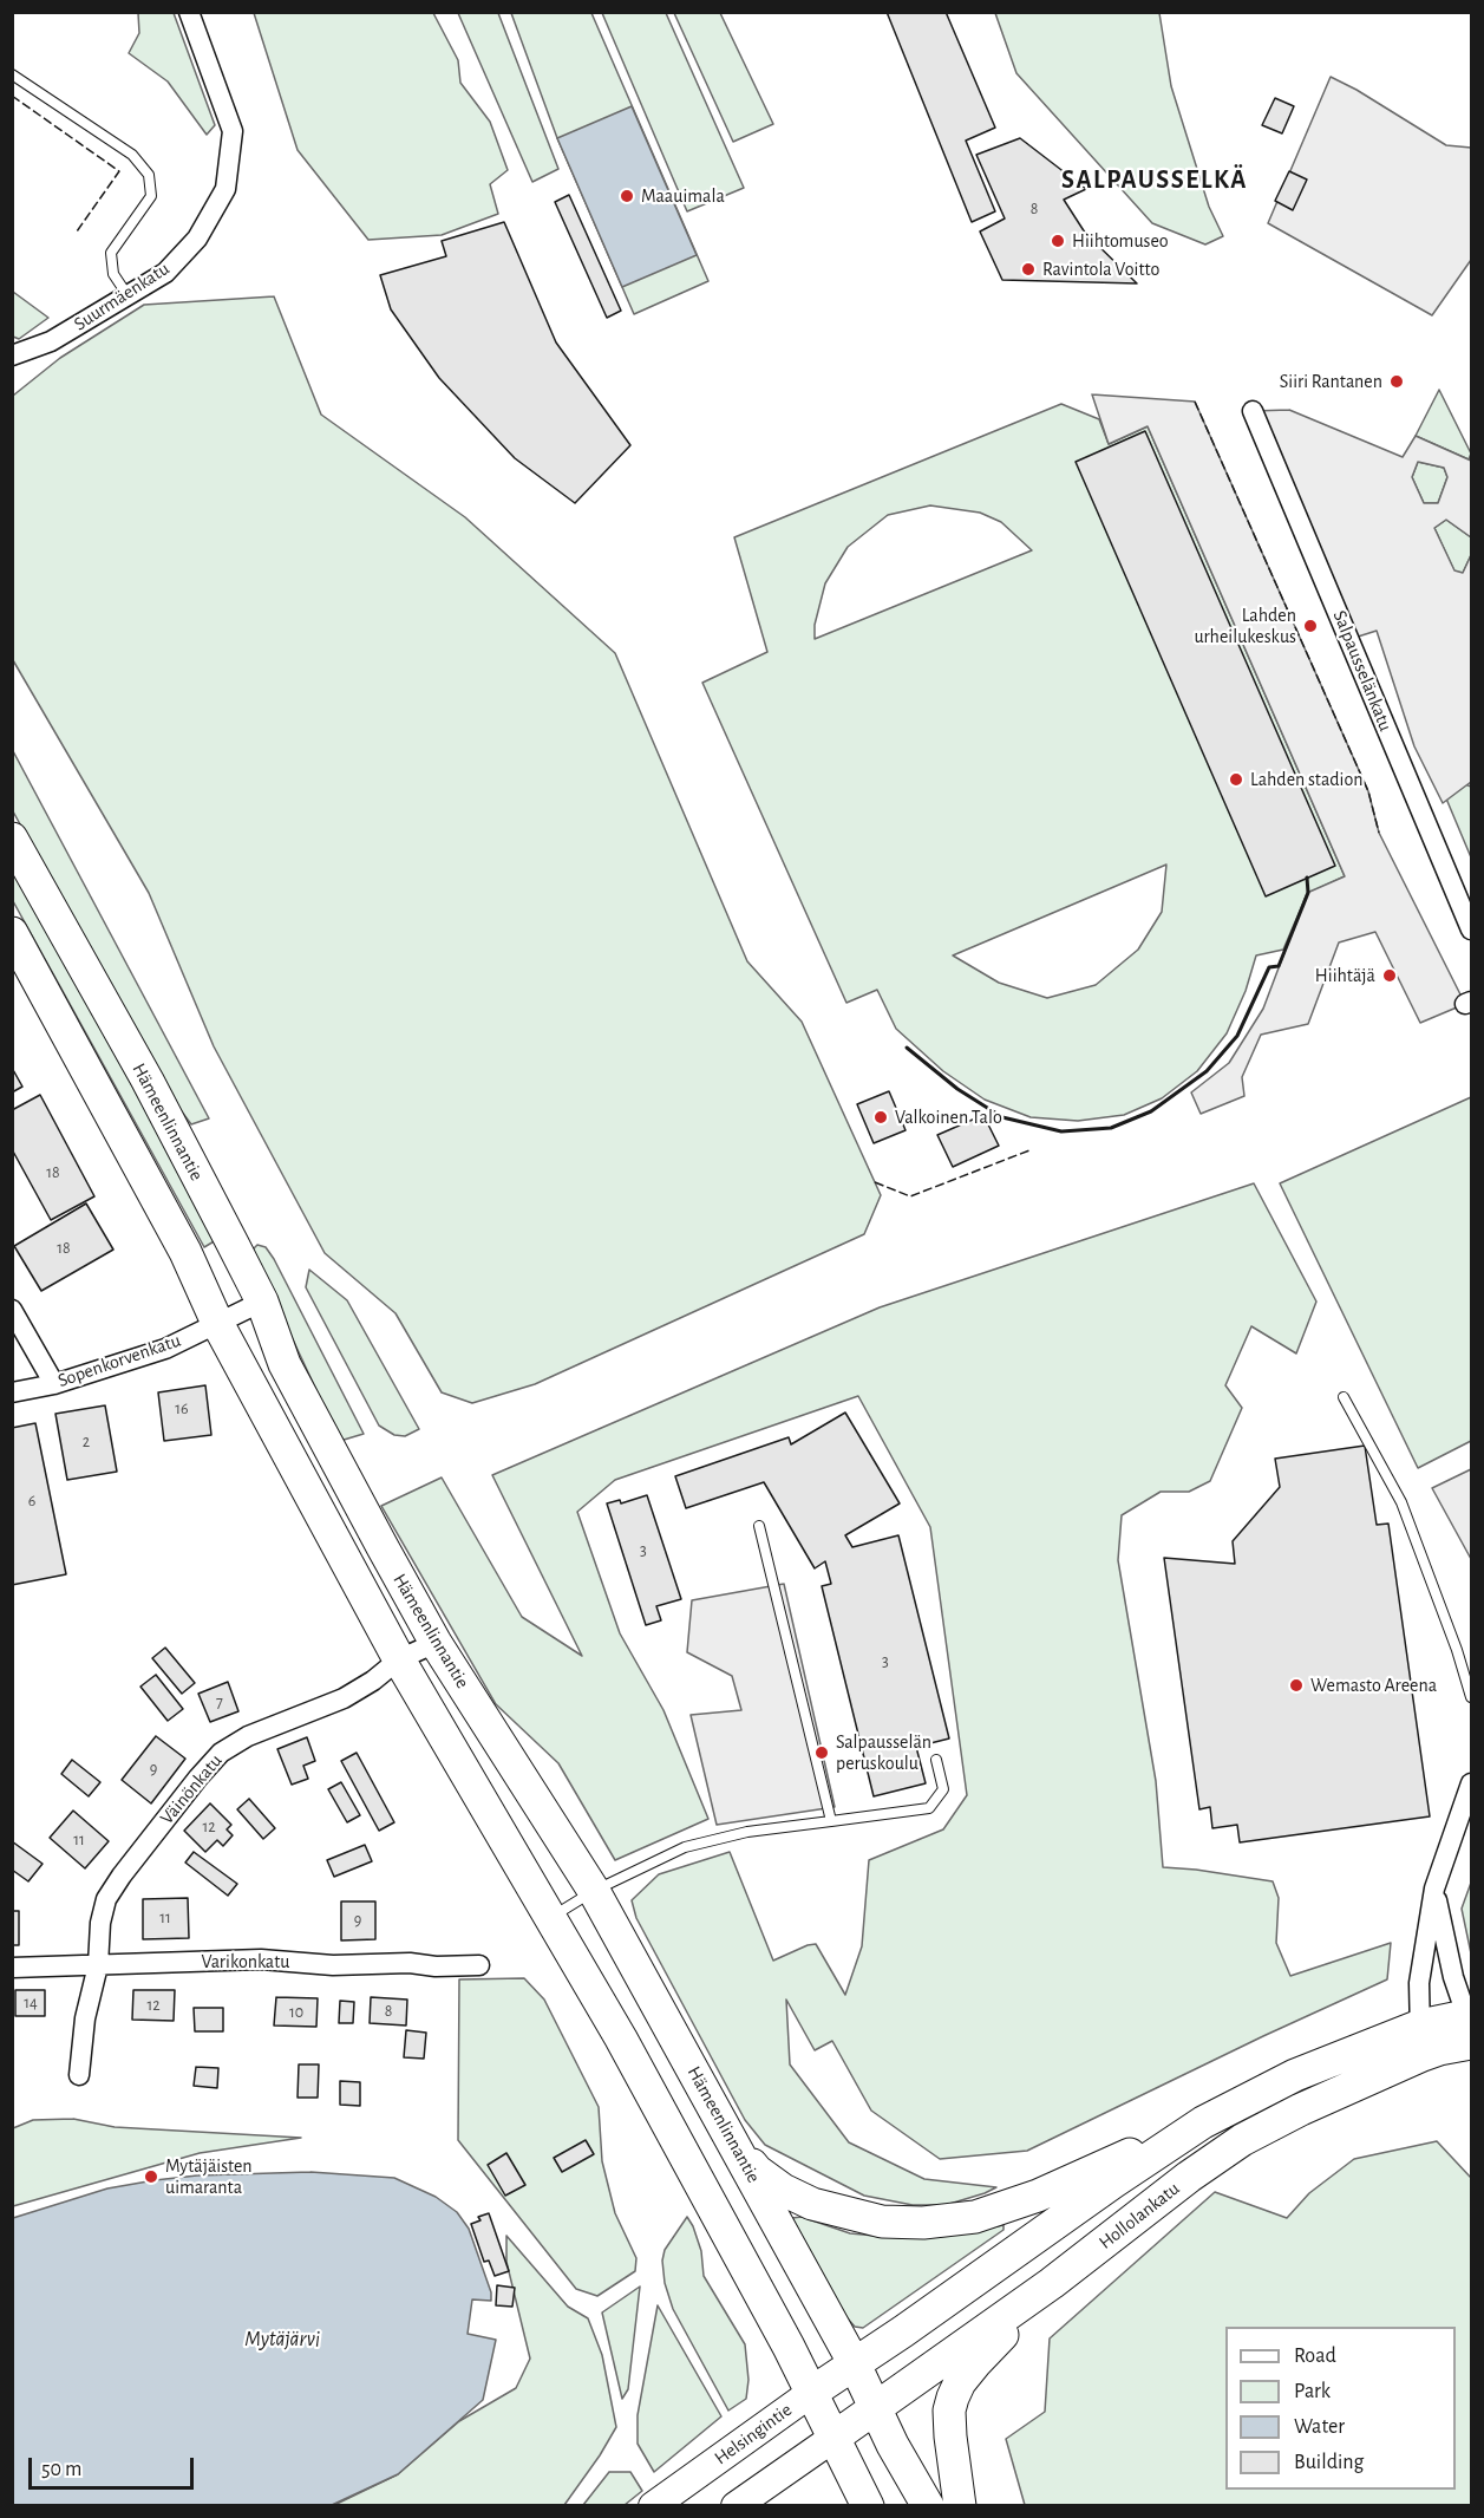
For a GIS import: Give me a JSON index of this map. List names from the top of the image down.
{
  "streets": {
    "main road": ["Hämeenlinnantie", "Hollolankatu", "Helsingintie"],
    "street": [
      "Suurmäenkatu",
      "Salpausselänkatu",
      "Sopenkorvenkatu",
      "Väinönkatu",
      "Varikonkatu"
    ]
  },
  "crossings": [
    ["Hämeenlinnantie", "Sopenkorvenkatu"],
    ["Hämeenlinnantie", "Väinönkatu"],
    ["Hämeenlinnantie", "Hollolankatu"],
    ["Hämeenlinnantie", "Helsingintie"],
    ["Väinönkatu", "Varikonkatu"],
    ["Hollolankatu", "Helsingintie"]
  ],
  "districts": ["SALPAUSSELKÄ"],
  "water": ["Mytäjärvi"],
  "places": [
    "Maauimala",
    "Hiihtomuseo",
    "Ravintola Voitto",
    "Siiri Rantanen",
    "Lahden urheilukeskus",
    "Lahden stadion",
    "Hiihtäjä",
    "Valkoinen Talo",
    "Wemasto Areena",
    "Salpausselän peruskoulu",
    "Mytäjäisten uimaranta"
  ],
  "house_numbers": [
    "8",
    "18",
    "18",
    "16",
    "2",
    "6",
    "3",
    "3",
    "7",
    "9",
    "12",
    "11",
    "11",
    "9",
    "14",
    "12",
    "8",
    "10"
  ],
  "legend": [
    "Road",
    "Park",
    "Water",
    "Building"
  ],
  "scale_bar": "50 m"
}
